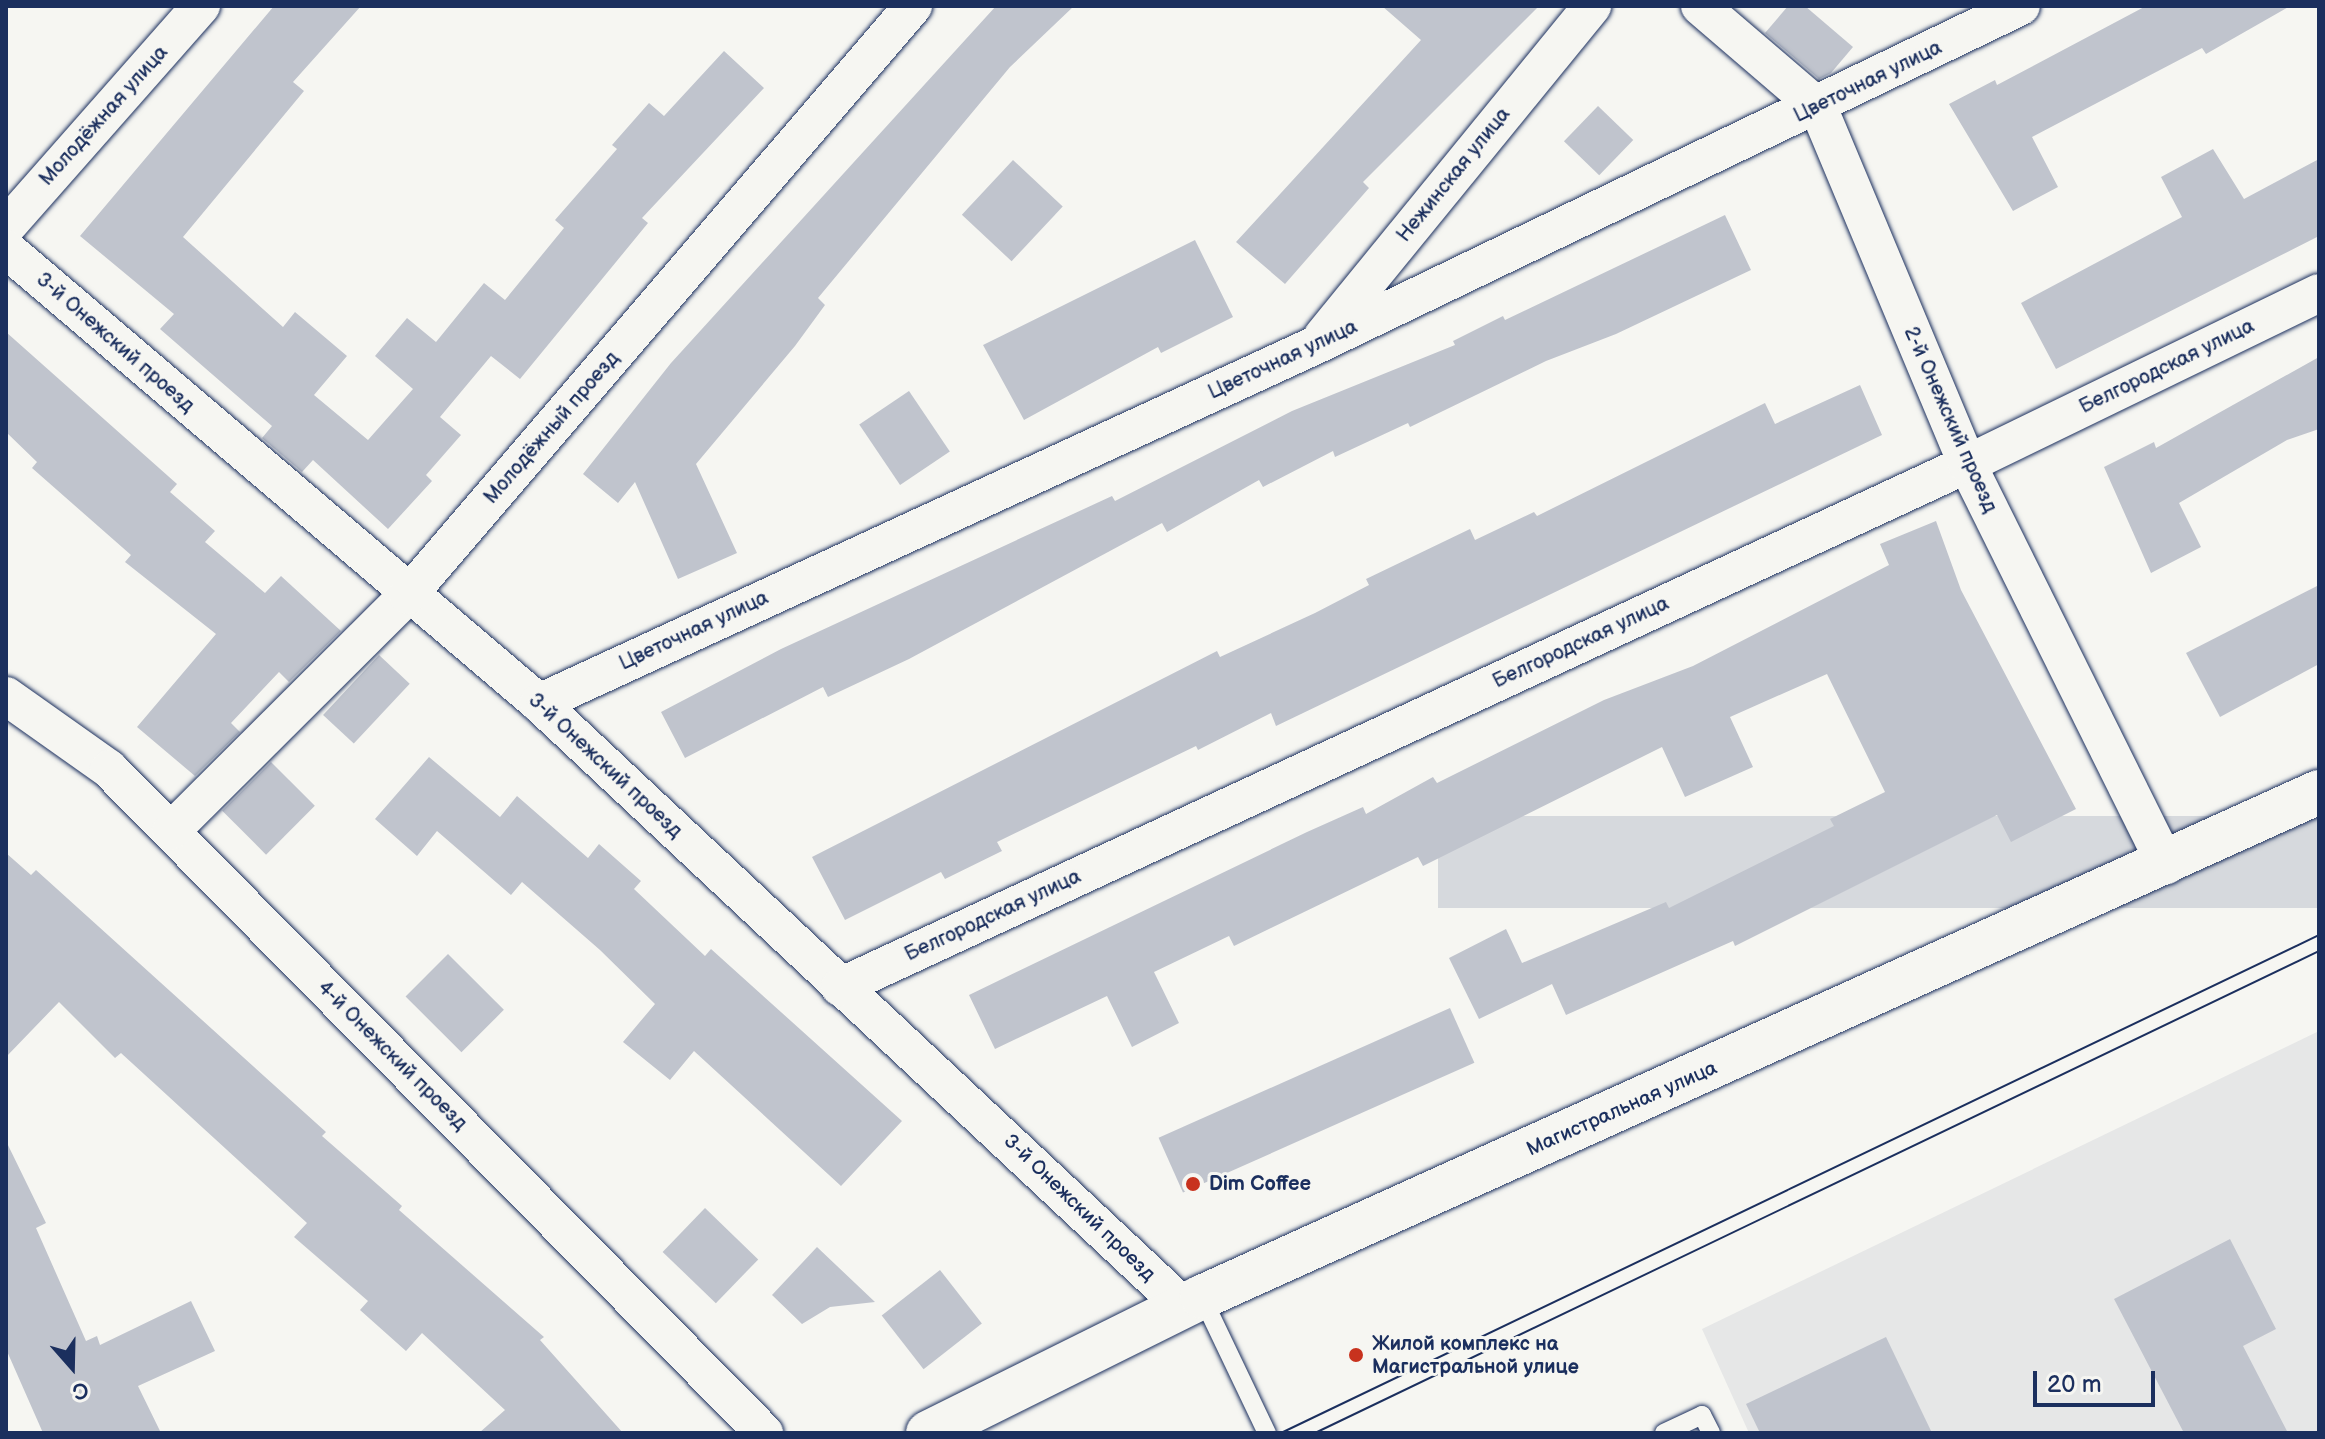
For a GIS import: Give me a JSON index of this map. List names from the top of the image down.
{
  "streets": {
    "street": [
      "Цветочная улица",
      "Молодёжная улица",
      "Нежинская улица",
      "3-й Онежский проезд",
      "Белгородская улица",
      "2-й Онежский проезд",
      "Молодёжный проезд",
      "4-й Онежский проезд",
      "Магистральная улица"
    ]
  },
  "crossings": [
    ["Цветочная улица", "Нежинская улица"],
    ["Цветочная улица", "3-й Онежский проезд"],
    ["Цветочная улица", "2-й Онежский проезд"],
    ["3-й Онежский проезд", "Белгородская улица"],
    ["3-й Онежский проезд", "Молодёжный проезд"],
    ["3-й Онежский проезд", "Магистральная улица"],
    ["Белгородская улица", "2-й Онежский проезд"],
    ["2-й Онежский проезд", "Магистральная улица"],
    ["Молодёжный проезд", "4-й Онежский проезд"]
  ],
  "places": ["Dim Coffee", "Жилой комплекс на Магистральной улице"],
  "scale_bar": "20 m",
  "north": "bottom"
}
